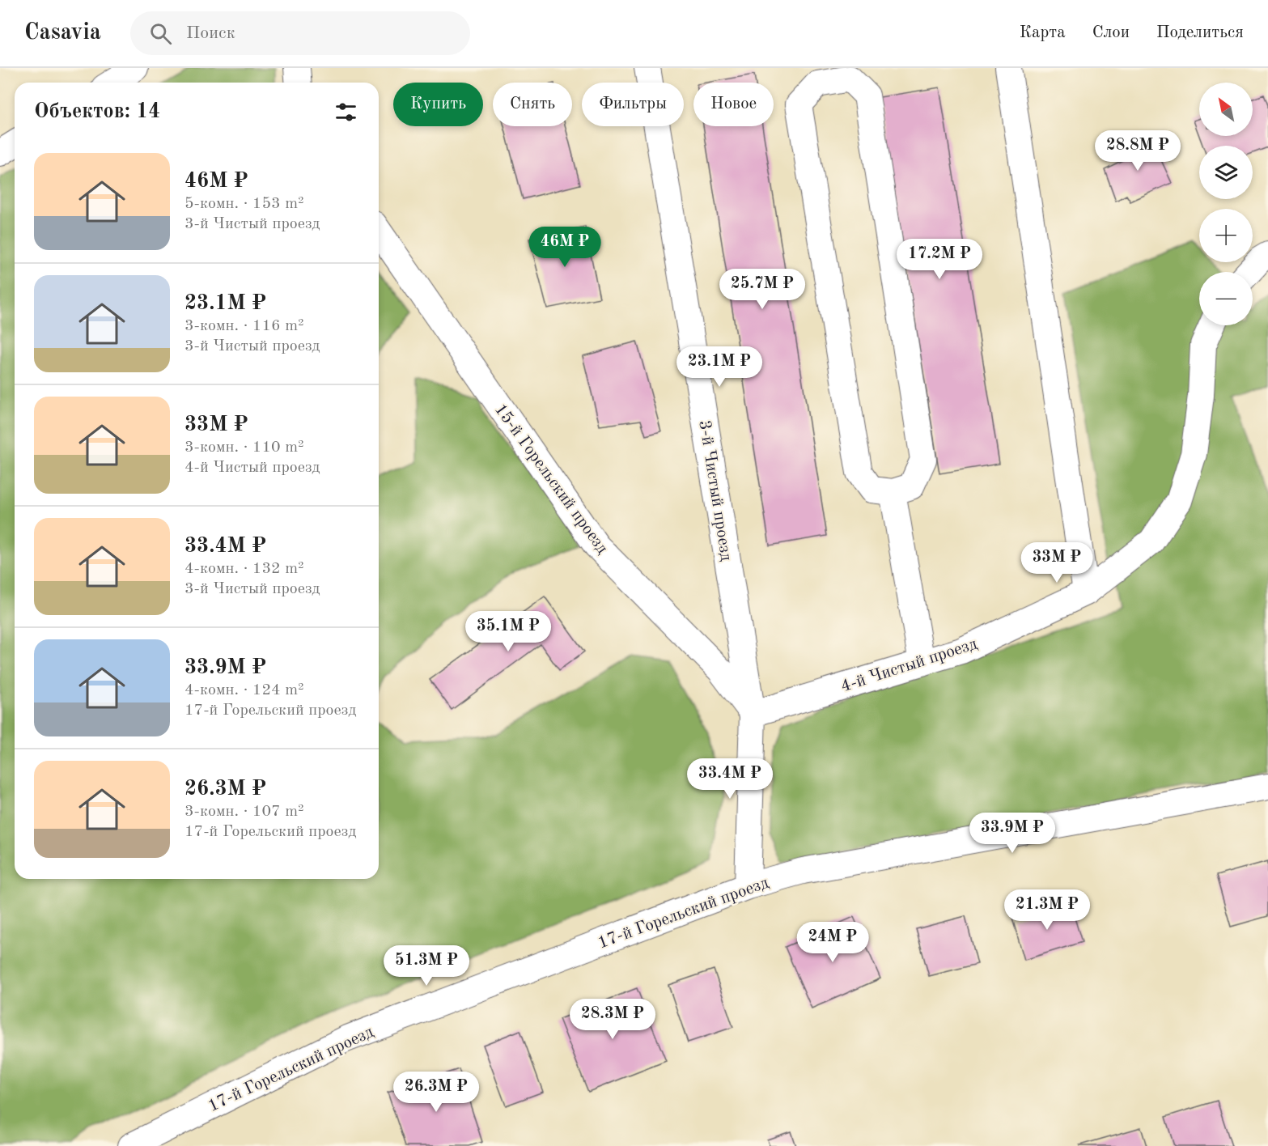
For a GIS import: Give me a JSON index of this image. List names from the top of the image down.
{
  "streets": {
    "street": [
      "15-й Горельский проезд",
      "3-й Чистый проезд",
      "4-й Чистый проезд",
      "17-й Горельский проезд"
    ]
  },
  "crossings": [
    ["15-й Горельский проезд", "3-й Чистый проезд"],
    ["15-й Горельский проезд", "4-й Чистый проезд"],
    ["3-й Чистый проезд", "4-й Чистый проезд"],
    ["3-й Чистый проезд", "17-й Горельский проезд"]
  ],
  "north": "top left",
  "page": {
    "header": "Casavia",
    "search": "Поиск",
    "nav": ["Карта", "Слои", "Поделиться"],
    "map_buttons": ["+", "−"],
    "chip": [
      "Купить",
      "Снять",
      "Фильтры",
      "Новое"
    ],
    "heading": "Объектов: 14",
    "price": [
      "28.8M ₽",
      "46M ₽",
      "17.2M ₽",
      "25.7M ₽",
      "23.1M ₽",
      "33M ₽",
      "35.1M ₽",
      "33.4M ₽",
      "33.9M ₽",
      "21.3M ₽",
      "24M ₽",
      "51.3M ₽",
      "28.3M ₽",
      "26.3M ₽"
    ],
    "list": [
      {
        "name": "46M ₽",
        "note": "5-комн. · 153 m² · 3-й Чистый проезд"
      },
      {
        "name": "23.1M ₽",
        "note": "3-комн. · 116 m² · 3-й Чистый проезд"
      },
      {
        "name": "33M ₽",
        "note": "3-комн. · 110 m² · 4-й Чистый проезд"
      },
      {
        "name": "33.4M ₽",
        "note": "4-комн. · 132 m² · 3-й Чистый проезд"
      },
      {
        "name": "33.9M ₽",
        "note": "4-комн. · 124 m² · 17-й Горельский проезд"
      },
      {
        "name": "26.3M ₽",
        "note": "3-комн. · 107 m² · 17-й Горельский проезд"
      }
    ]
  }
}
